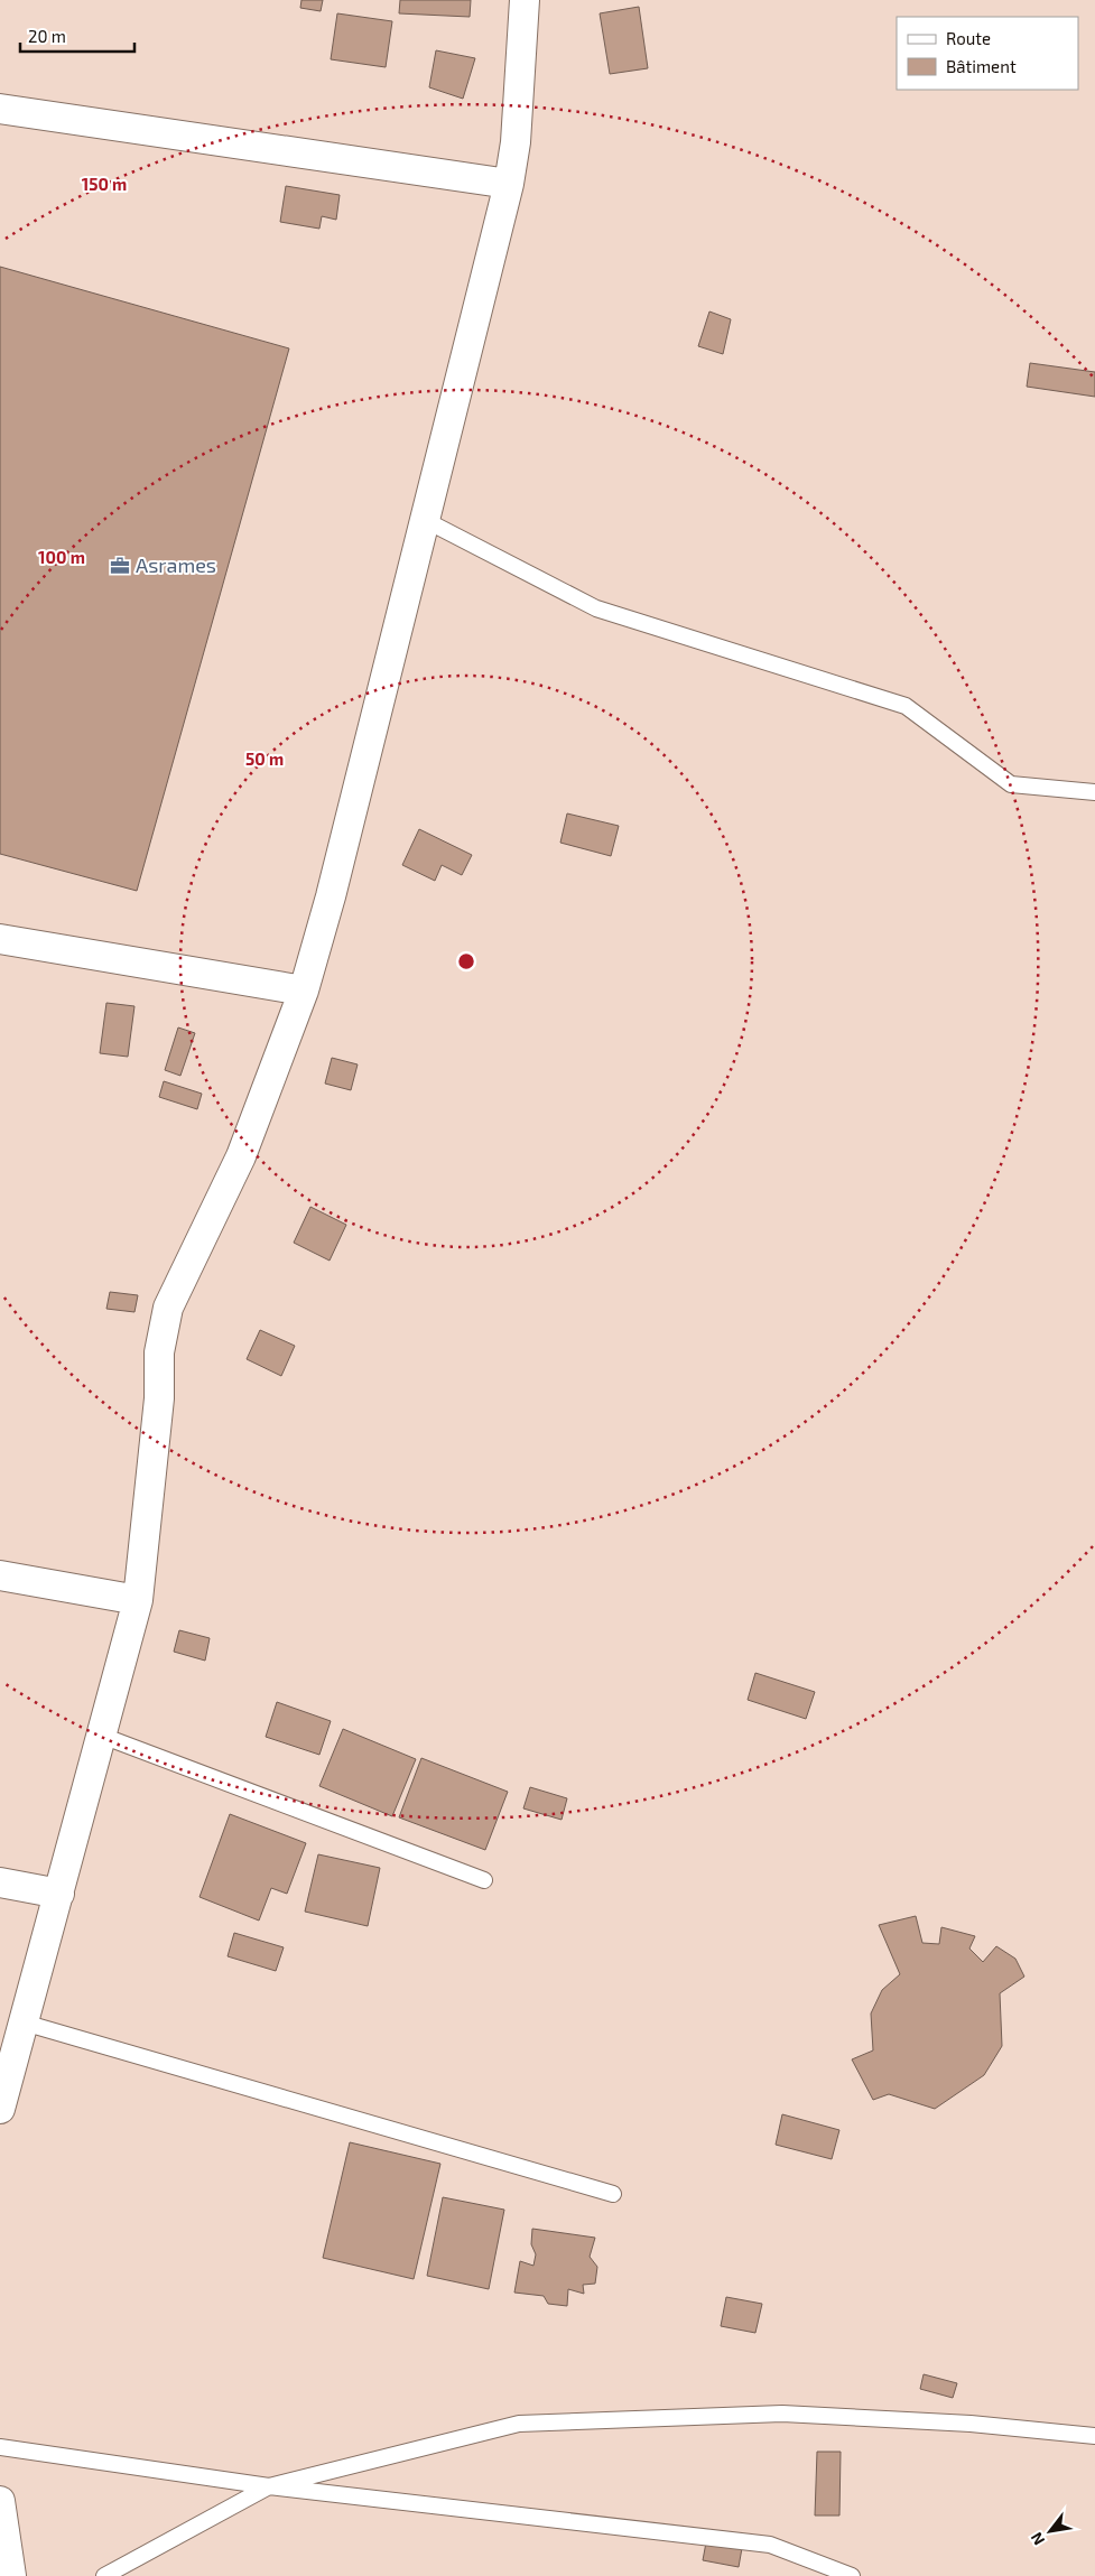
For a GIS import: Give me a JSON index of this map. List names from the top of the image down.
{
  "places": {
    "office": ["Asrames"]
  },
  "legend": ["Route", "Bâtiment"],
  "scale_bar": "20 m",
  "north": "bottom left",
  "rings": ["150 m", "100 m", "50 m"]
}
